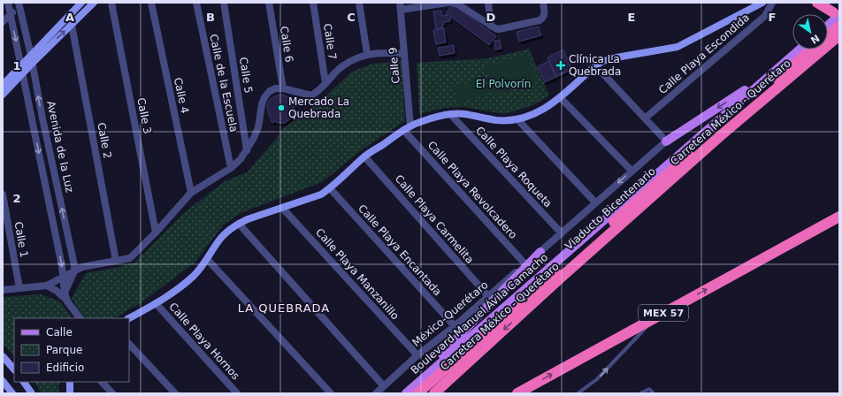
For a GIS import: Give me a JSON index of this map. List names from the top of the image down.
{
  "streets": {
    "highway": ["Carretera México - Querétaro", "Viaducto Bicentenario", "MEX 57"],
    "main road": ["Boulevard Manuel Ávila Camacho"],
    "street": [
      "Calle 7",
      "Calle 6",
      "Calle Playa Escondida",
      "Calle 9",
      "Calle 5",
      "Calle de la Escuela",
      "Calle 4",
      "Calle 3",
      "Calle 2",
      "Avenida de la Luz",
      "Calle Playa Roqueta",
      "Calle Playa Revolcadero",
      "Calle Playa Carmelita",
      "Calle 1",
      "Calle Playa Encantada",
      "Calle Playa Manzanillo",
      "México-Querétaro",
      "Calle Playa Hornos"
    ]
  },
  "crossings": [
    ["Calle Playa Roqueta", "México-Querétaro"],
    ["Calle Playa Revolcadero", "México-Querétaro"],
    ["Calle Playa Carmelita", "México-Querétaro"],
    ["Calle Playa Encantada", "México-Querétaro"],
    ["Calle Playa Manzanillo", "México-Querétaro"]
  ],
  "districts": ["LA QUEBRADA"],
  "parks": ["El Polvorín"],
  "places": {
    "health": ["Clínica La Quebrada"],
    "other": ["Mercado La Quebrada"]
  },
  "legend": ["Calle", "Parque", "Edificio"],
  "north": "bottom right",
  "grid": {
    "columns": [
      "A",
      "B",
      "C",
      "D",
      "E",
      "F"
    ],
    "rows": ["1", "2"]
  }
}
